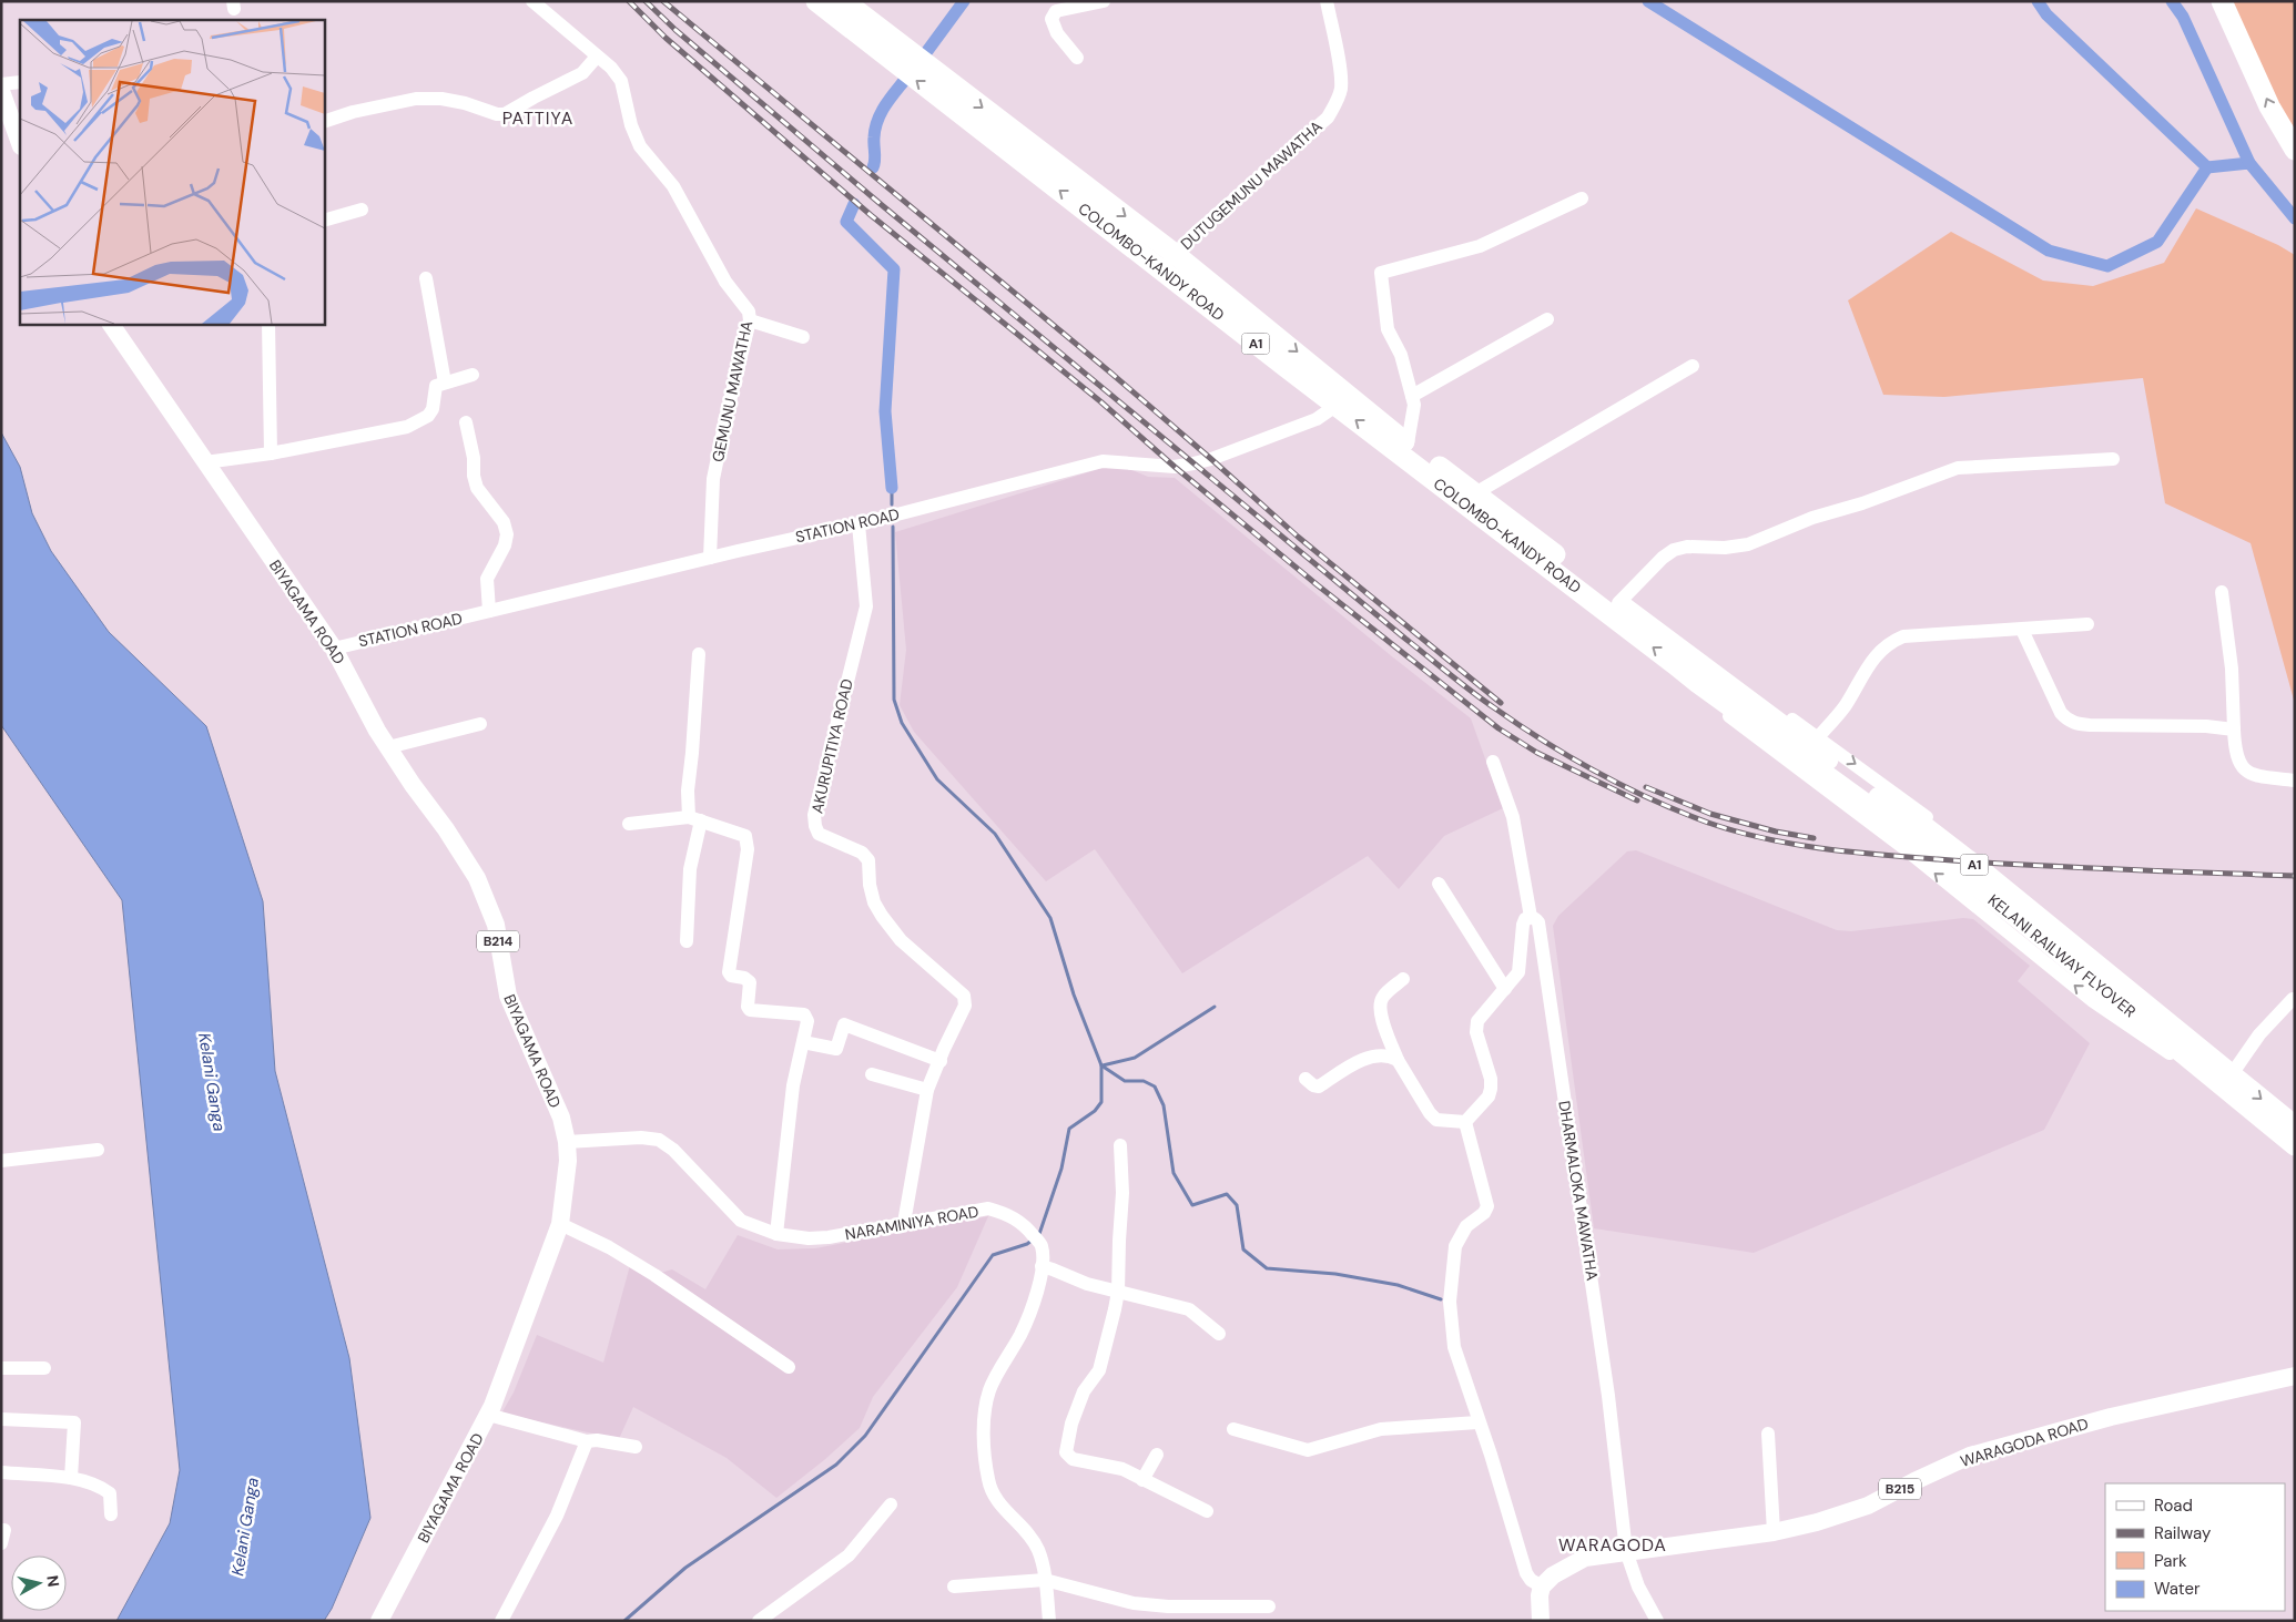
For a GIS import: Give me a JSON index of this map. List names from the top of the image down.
{
  "streets": {
    "highway": ["COLOMBO-KANDY ROAD", "A1", "KELANI RAILWAY FLYOVER"],
    "main road": [
      "BIYAGAMA ROAD",
      "B214",
      "WARAGODA ROAD",
      "B215"
    ],
    "street": [
      "DUTUGEMUNU MAWATHA",
      "GEMUNU MAWATHA",
      "STATION ROAD",
      "AKURUPITIYA ROAD",
      "DHARMALOKA MAWATHA",
      "NARAMINIYA ROAD"
    ]
  },
  "crossings": [
    ["DUTUGEMUNU MAWATHA", "COLOMBO-KANDY ROAD"],
    ["COLOMBO-KANDY ROAD", "STATION ROAD"],
    ["COLOMBO-KANDY ROAD", "KELANI RAILWAY FLYOVER"],
    ["A1", "KELANI RAILWAY FLYOVER"],
    ["GEMUNU MAWATHA", "STATION ROAD"],
    ["STATION ROAD", "BIYAGAMA ROAD"],
    ["STATION ROAD", "AKURUPITIYA ROAD"],
    ["BIYAGAMA ROAD", "NARAMINIYA ROAD"],
    ["AKURUPITIYA ROAD", "NARAMINIYA ROAD"],
    ["DHARMALOKA MAWATHA", "WARAGODA ROAD"]
  ],
  "districts": ["PATTIYA", "WARAGODA"],
  "water": ["Kelani Ganga"],
  "legend": [
    "Road",
    "Railway",
    "Park",
    "Water"
  ],
  "north": "right"
}
